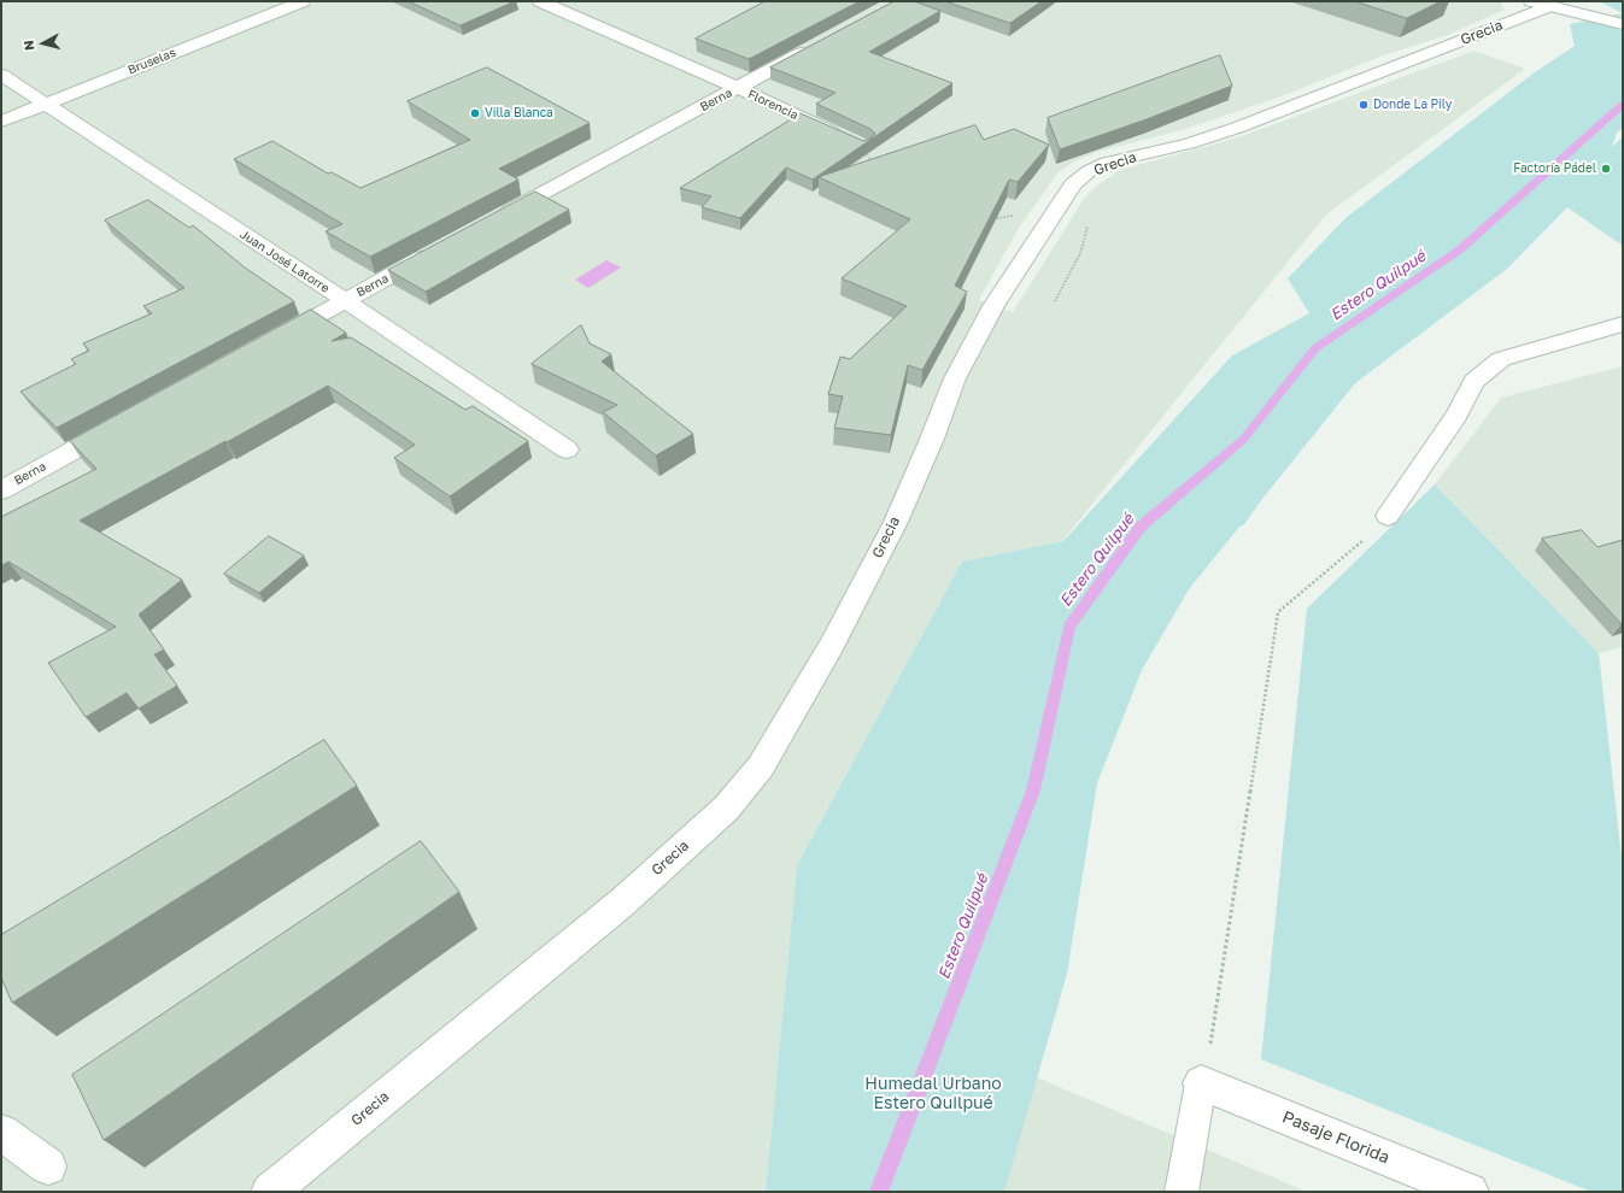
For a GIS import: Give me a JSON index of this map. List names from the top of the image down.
{
  "streets": {
    "street": [
      "Grecia",
      "Bruselas",
      "Berna",
      "Florencia",
      "Juan José Latorre",
      "Pasaje Florida"
    ]
  },
  "crossings": [
    ["Bruselas", "Juan José Latorre"],
    ["Berna", "Florencia"],
    ["Berna", "Juan José Latorre"]
  ],
  "water": ["Estero Quilpué"],
  "parks": ["Humedal Urbano Estero Quilpué"],
  "places": ["Donde La Pily", "Villa Blanca", "Factoría Pádel"],
  "north": "left"
}
